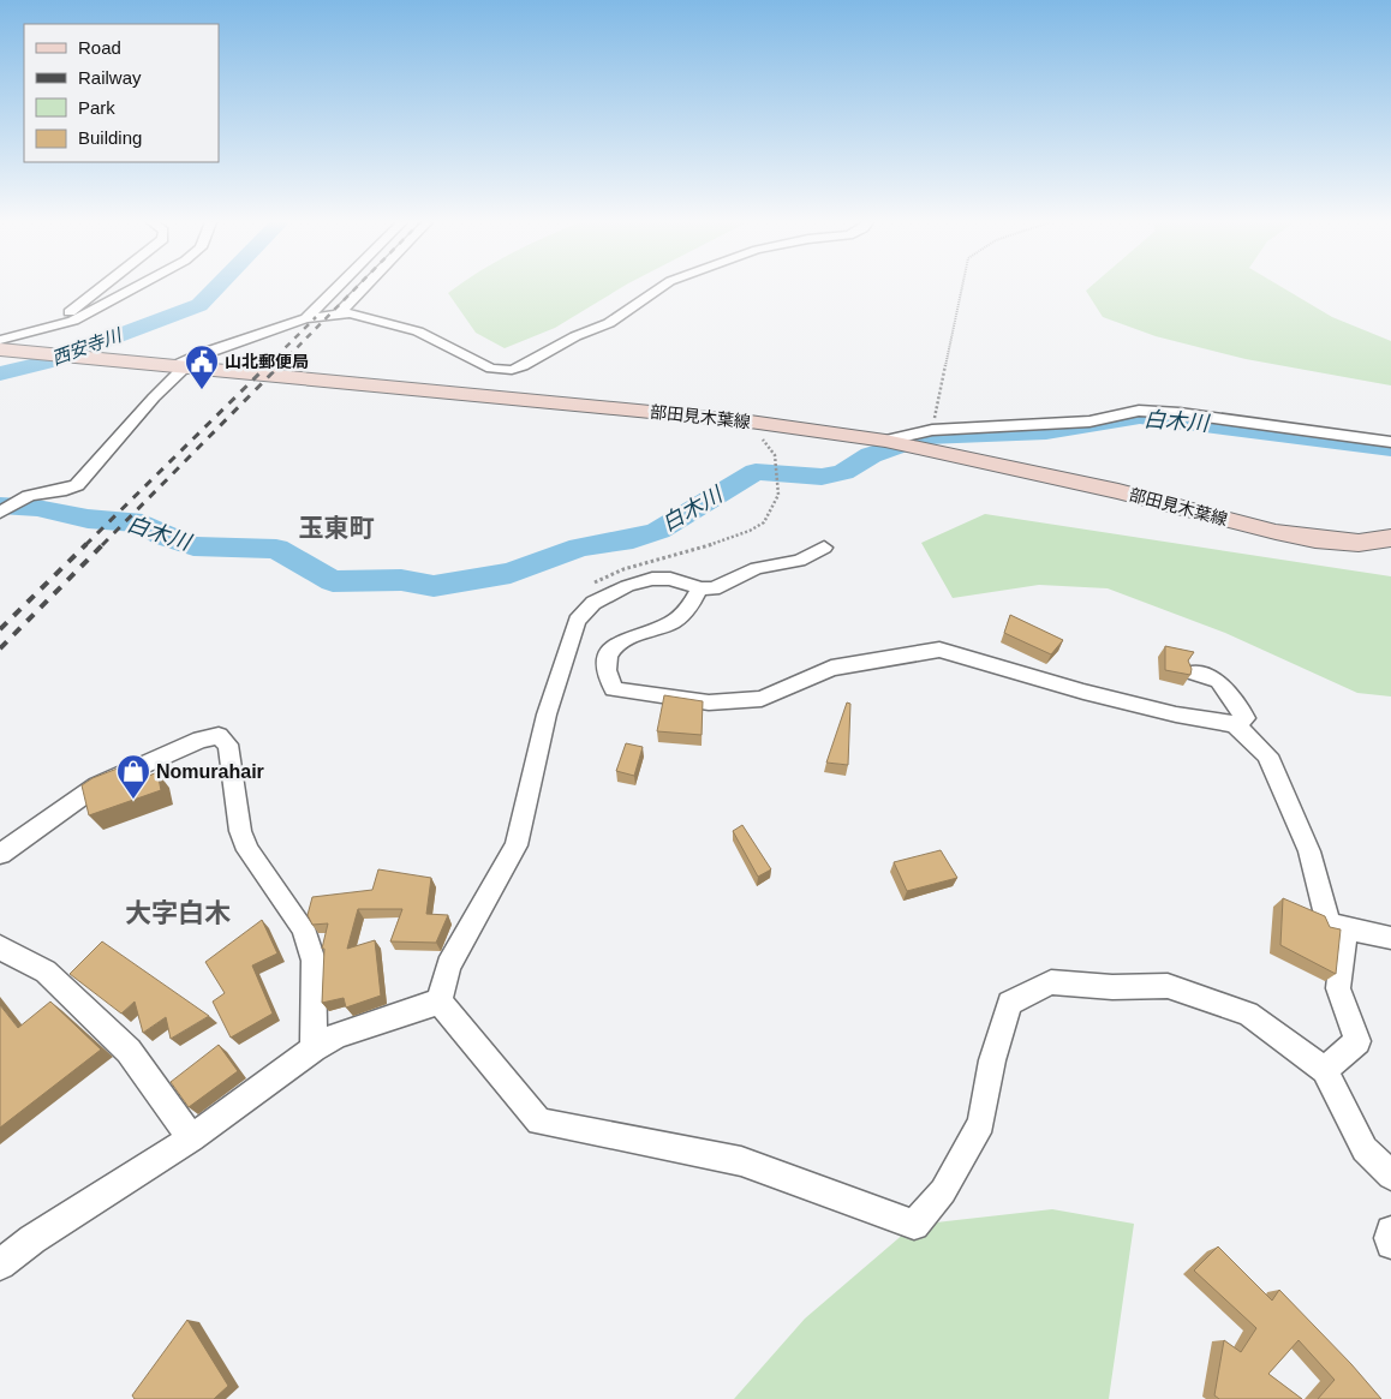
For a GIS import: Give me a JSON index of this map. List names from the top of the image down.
{
  "streets": {
    "main road": ["部田見木葉線"]
  },
  "districts": ["玉東町", "大字白木"],
  "water": ["西安寺川", "白木川"],
  "places": {
    "public building": ["山北郵便局"],
    "shop": ["Nomurahair"]
  },
  "legend": [
    "Road",
    "Railway",
    "Park",
    "Building"
  ]
}
